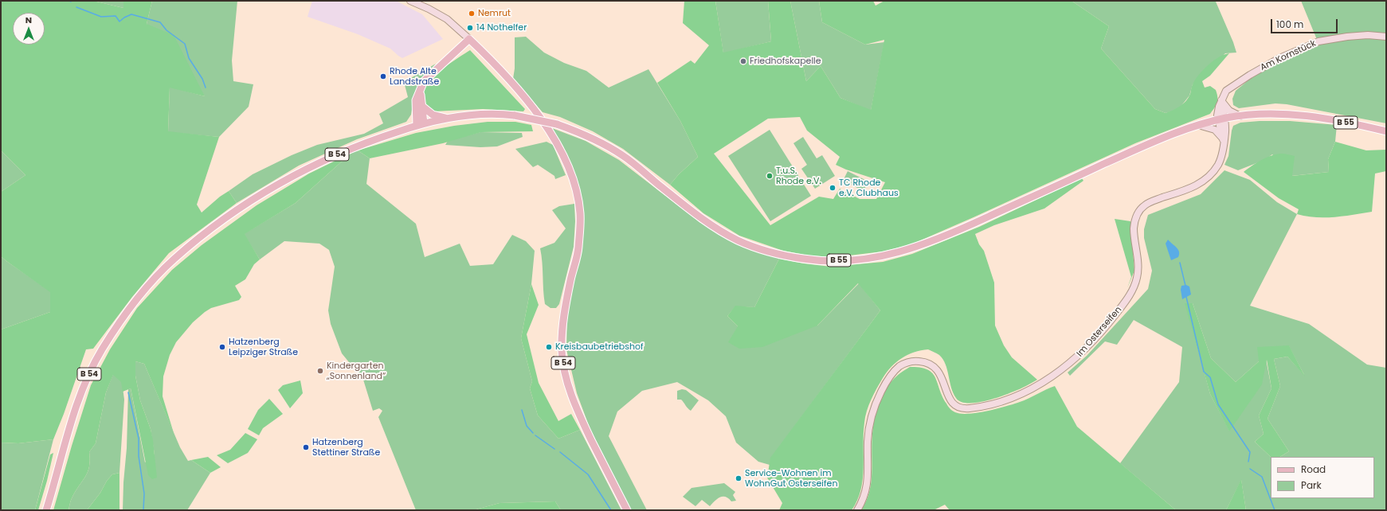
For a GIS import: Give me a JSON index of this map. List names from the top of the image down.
{
  "streets": {
    "main road": ["B 55", "B 54"],
    "street": ["Am Kornstück", "Im Osterseifen"]
  },
  "crossings": [
    ["Am Kornstück", "B 55"],
    ["Am Kornstück", "Im Osterseifen"],
    ["B 55", "B 54"],
    ["B 55", "Im Osterseifen"]
  ],
  "places": [
    "Nemrut",
    "14 Nothelfer",
    "Friedhofskapelle",
    "Rhode Alte Landstraße",
    "T.u.S. Rhode e.V.",
    "TC Rhode e.V. Clubhaus",
    "Hatzenberg Leipziger Straße",
    "Kreisbaubetriebshof",
    "Kindergarten „Sonnenland“",
    "Hatzenberg Stettiner Straße",
    "Service-Wohnen im WohnGut Osterseifen"
  ],
  "legend": ["Road", "Park"],
  "scale_bar": "100 m",
  "north": "top"
}
